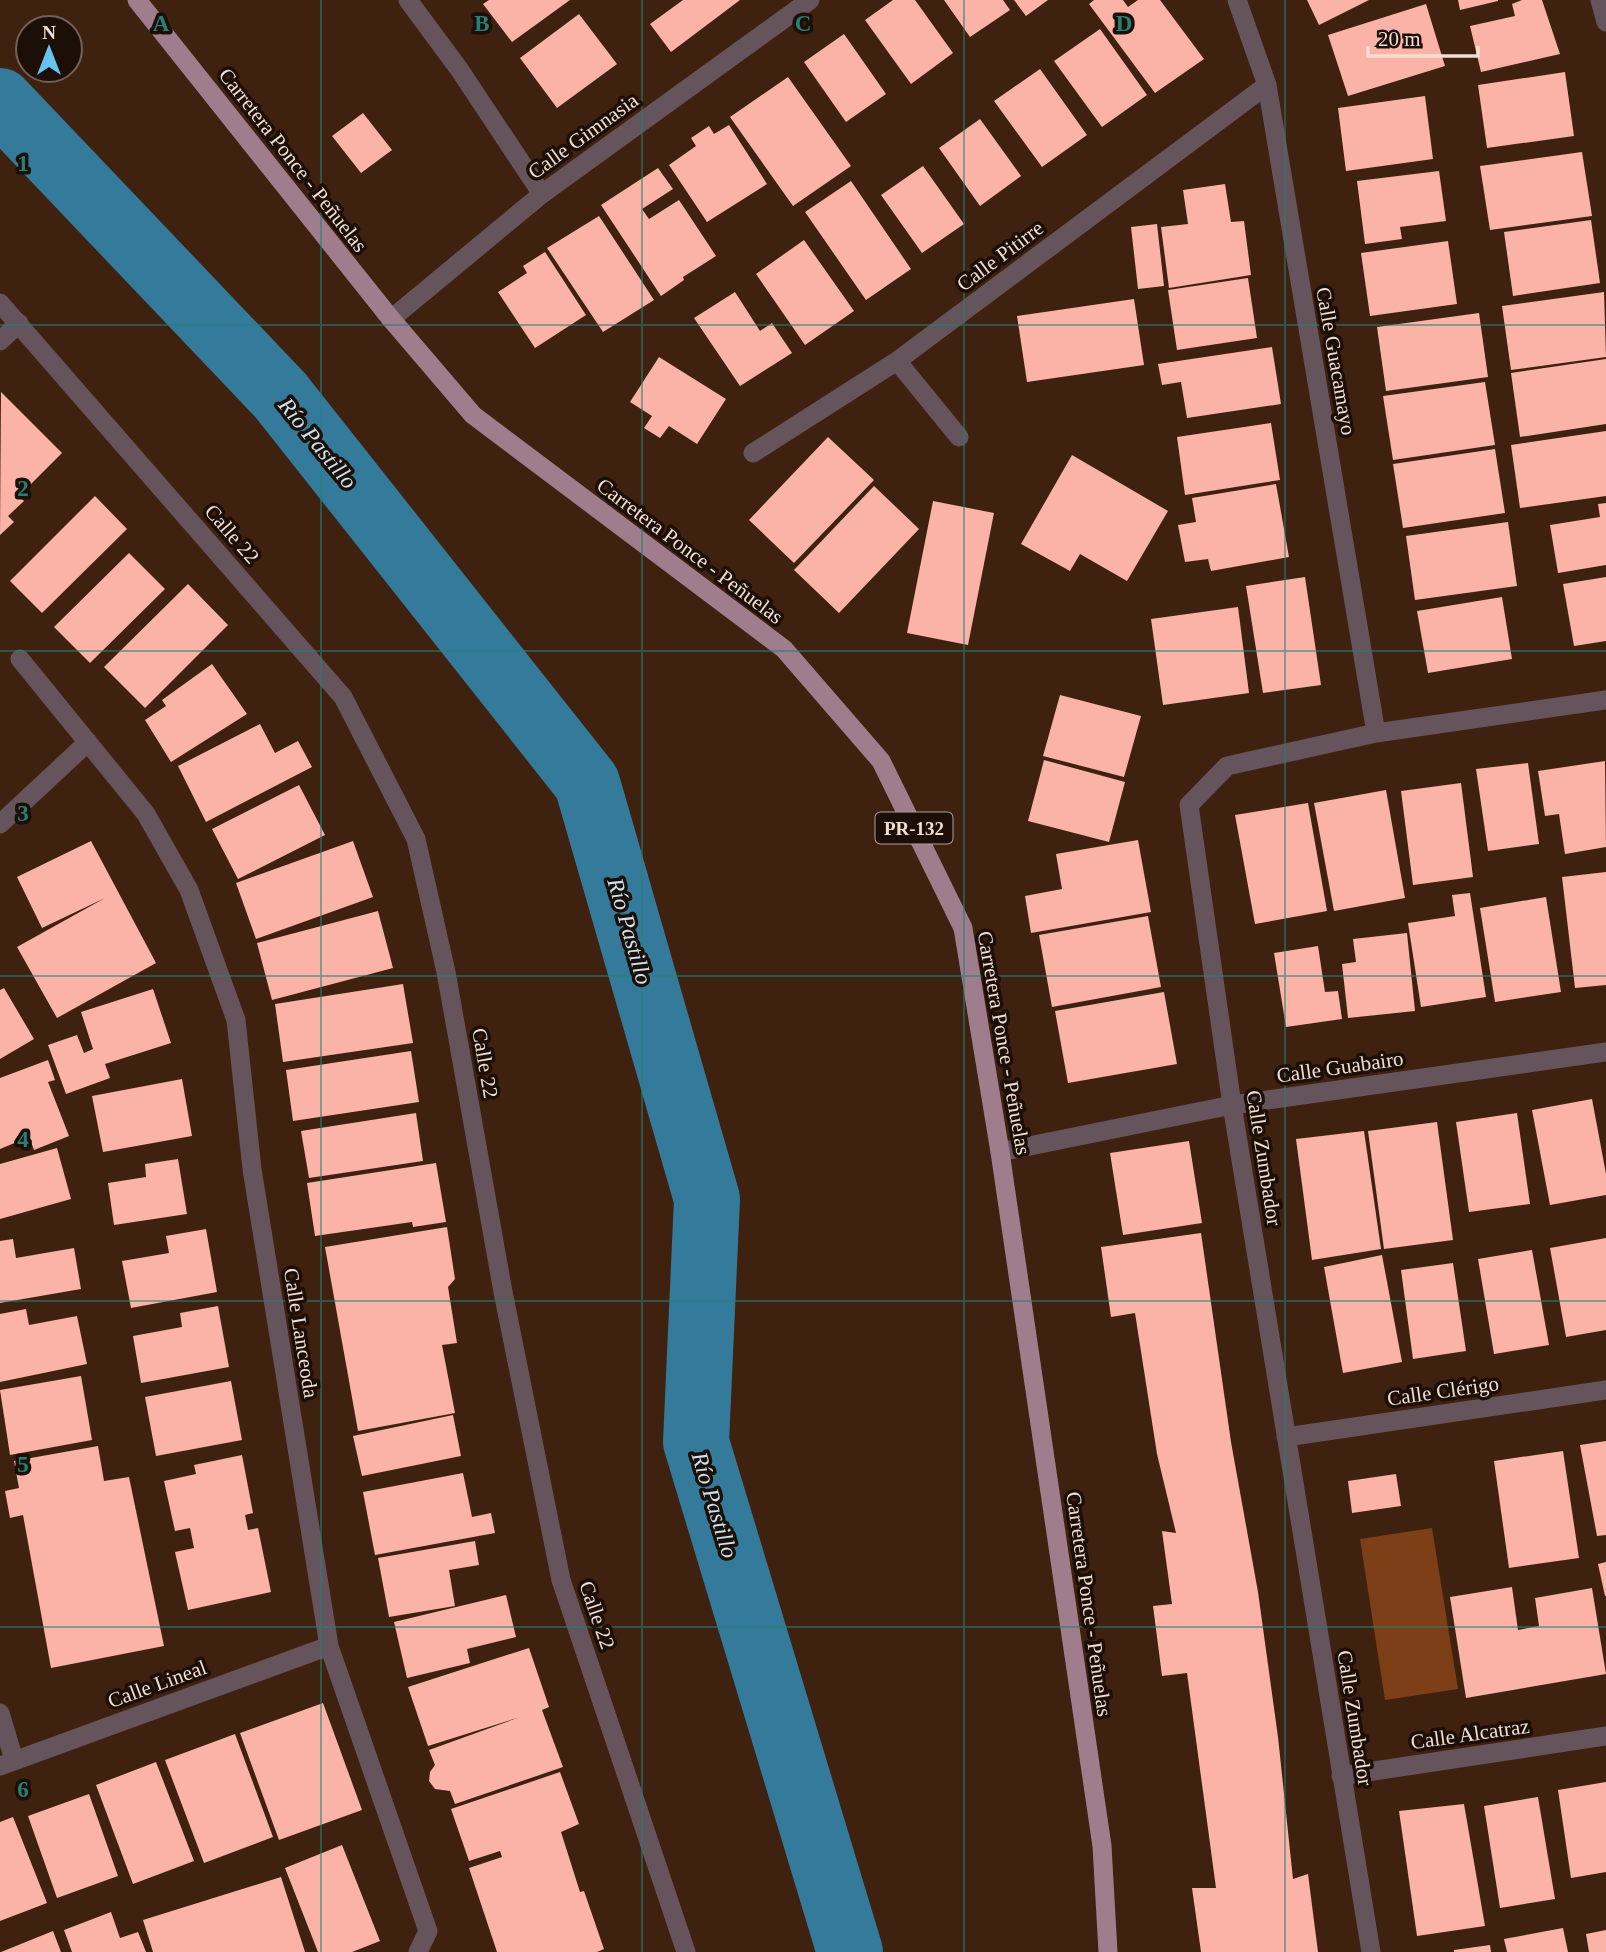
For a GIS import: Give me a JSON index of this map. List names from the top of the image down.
{
  "streets": {
    "main road": ["Carretera Ponce - Peñuelas", "PR-132"],
    "street": [
      "Calle Gimnasia",
      "Calle Pitirre",
      "Calle Guacamayo",
      "Calle 22",
      "Calle Guabairo",
      "Calle Zumbador",
      "Calle Lanceoda",
      "Calle Clérigo",
      "Calle Lineal",
      "Calle Alcatraz"
    ]
  },
  "crossings": [
    ["Calle Gimnasia", "Carretera Ponce - Peñuelas"],
    ["Carretera Ponce - Peñuelas", "Calle Guabairo"],
    ["Calle Pitirre", "Calle Guacamayo"],
    ["Calle Guacamayo", "Calle Zumbador"],
    ["Calle Guabairo", "Calle Zumbador"],
    ["Calle Zumbador", "Calle Clérigo"],
    ["Calle Zumbador", "Calle Alcatraz"],
    ["Calle Lanceoda", "Calle Lineal"]
  ],
  "water": ["Río Pastillo"],
  "scale_bar": "20 m",
  "north": "top",
  "grid": {
    "columns": [
      "A",
      "B",
      "C",
      "D"
    ],
    "rows": [
      "1",
      "2",
      "3",
      "4",
      "5",
      "6"
    ]
  }
}
